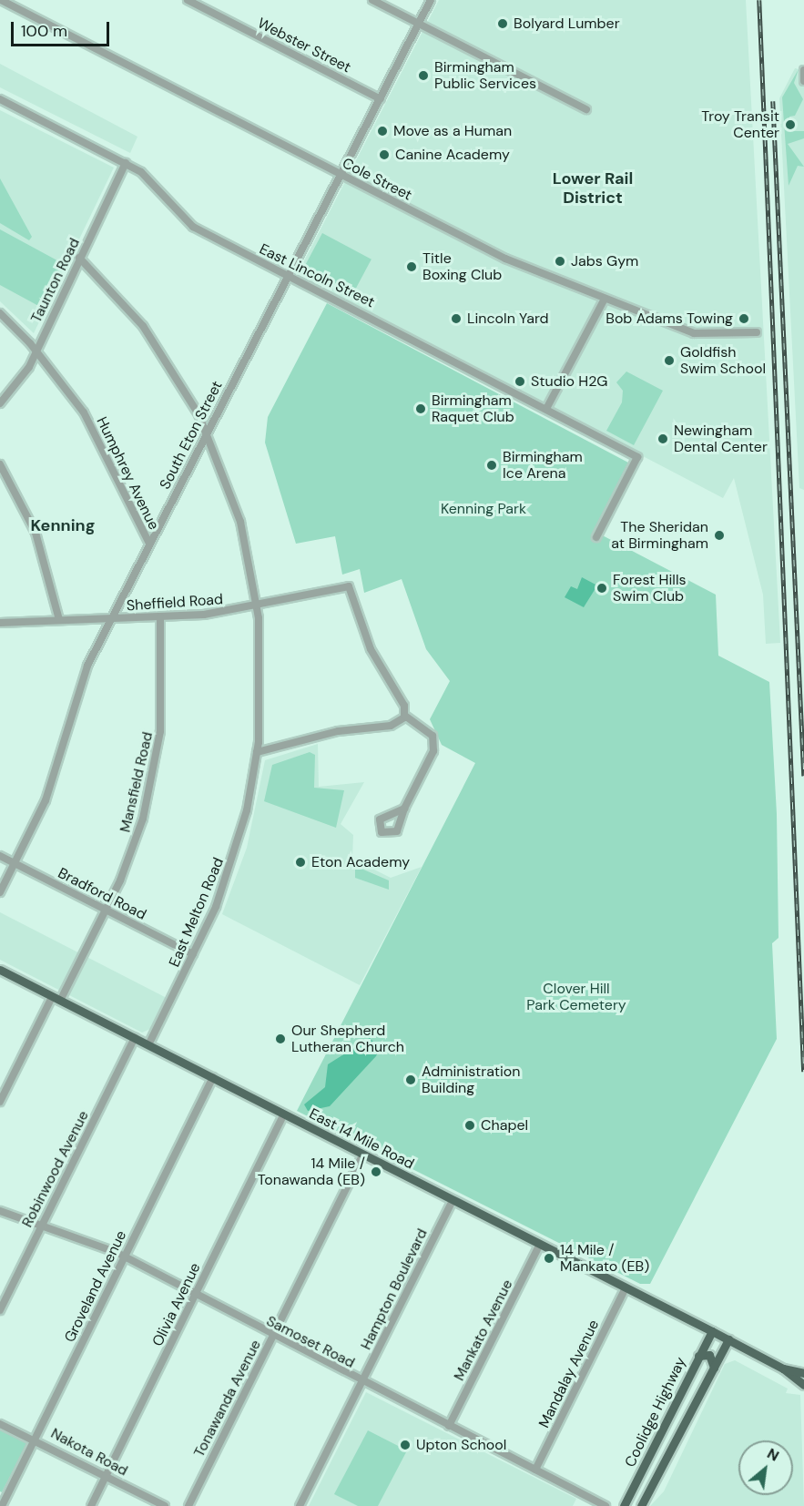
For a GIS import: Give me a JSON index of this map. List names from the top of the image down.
{
  "streets": {
    "main road": ["East 14 Mile Road", "Coolidge Highway"],
    "street": [
      "Webster Street",
      "Cole Street",
      "East Lincoln Street",
      "Taunton Road",
      "South Eton Street",
      "Humphrey Avenue",
      "Sheffield Road",
      "Mansfield Road",
      "Bradford Road",
      "East Melton Road",
      "Robinwood Avenue",
      "Groveland Avenue",
      "Hampton Boulevard",
      "Olivia Avenue",
      "Mankato Avenue",
      "Samoset Road",
      "Mandalay Avenue",
      "Tonawanda Avenue",
      "Nakota Road"
    ]
  },
  "crossings": [
    ["Webster Street", "South Eton Street"],
    ["Cole Street", "South Eton Street"],
    ["East Lincoln Street", "Taunton Road"],
    ["East Lincoln Street", "South Eton Street"],
    ["Taunton Road", "Humphrey Avenue"],
    ["Taunton Road", "East Melton Road"],
    ["South Eton Street", "Humphrey Avenue"],
    ["South Eton Street", "Sheffield Road"],
    ["South Eton Street", "Bradford Road"],
    ["South Eton Street", "East Melton Road"],
    ["Sheffield Road", "Mansfield Road"],
    ["Sheffield Road", "East Melton Road"],
    ["Mansfield Road", "Bradford Road"],
    ["Mansfield Road", "East 14 Mile Road"],
    ["Bradford Road", "East Melton Road"],
    ["East Melton Road", "East 14 Mile Road"],
    ["East 14 Mile Road", "Robinwood Avenue"],
    ["East 14 Mile Road", "Groveland Avenue"],
    ["East 14 Mile Road", "Hampton Boulevard"],
    ["East 14 Mile Road", "Olivia Avenue"],
    ["East 14 Mile Road", "Mankato Avenue"],
    ["East 14 Mile Road", "Mandalay Avenue"],
    ["East 14 Mile Road", "Tonawanda Avenue"],
    ["East 14 Mile Road", "Coolidge Highway"],
    ["Robinwood Avenue", "Samoset Road"],
    ["Groveland Avenue", "Samoset Road"],
    ["Groveland Avenue", "Nakota Road"],
    ["Hampton Boulevard", "Samoset Road"],
    ["Olivia Avenue", "Samoset Road"],
    ["Olivia Avenue", "Nakota Road"],
    ["Mankato Avenue", "Samoset Road"],
    ["Samoset Road", "Mandalay Avenue"],
    ["Samoset Road", "Tonawanda Avenue"]
  ],
  "districts": ["Lower Rail District", "Kenning"],
  "parks": ["Kenning Park", "Clover Hill Park Cemetery"],
  "places": [
    "Bolyard Lumber",
    "Birmingham Public Services",
    "Troy Transit Center",
    "Move as a Human",
    "Canine Academy",
    "Jabs Gym",
    "Title Boxing Club",
    "Lincoln Yard",
    "Bob Adams Towing",
    "Goldfish Swim School",
    "Studio H2G",
    "Birmingham Raquet Club",
    "Newingham Dental Center",
    "Birmingham Ice Arena",
    "The Sheridan at Birmingham",
    "Forest Hills Swim Club",
    "Eton Academy",
    "Our Shepherd Lutheran Church",
    "Administration Building",
    "Chapel",
    "14 Mile / Tonawanda (EB)",
    "14 Mile / Mankato (EB)",
    "Upton School"
  ],
  "scale_bar": "100 m",
  "north": "top right"
}
